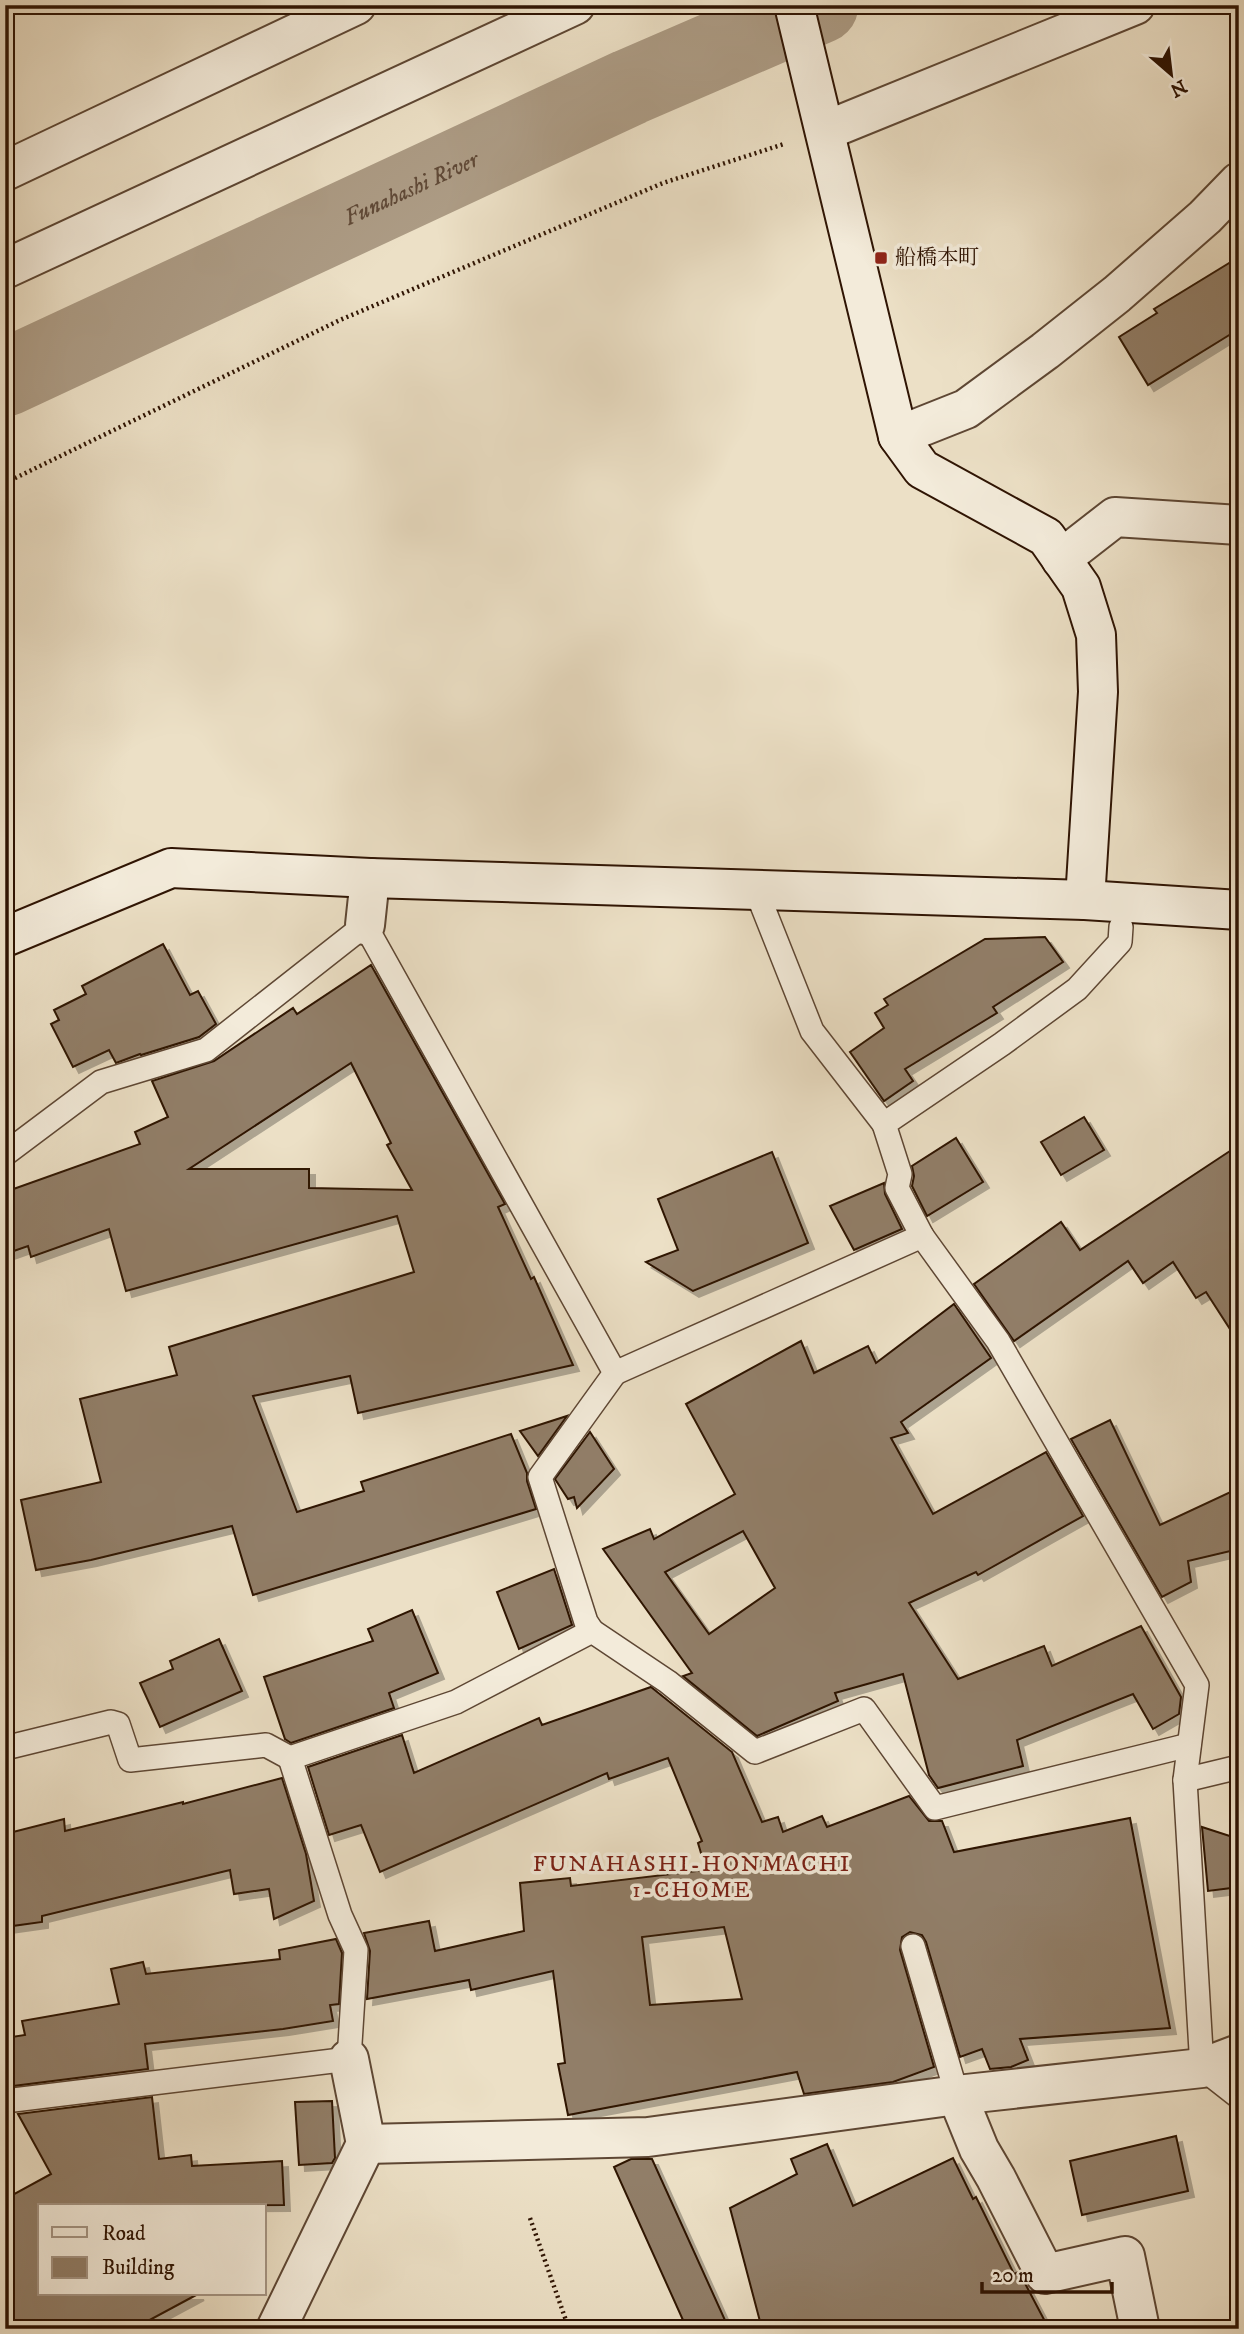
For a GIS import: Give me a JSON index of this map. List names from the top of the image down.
{
  "districts": ["FUNAHASHI-HONMACHI 1-CHOME"],
  "water": ["Funahashi River"],
  "places": {
    "transit": ["船橋本町"]
  },
  "legend": ["Road", "Building"],
  "scale_bar": "20 m",
  "north": "bottom right"
}
